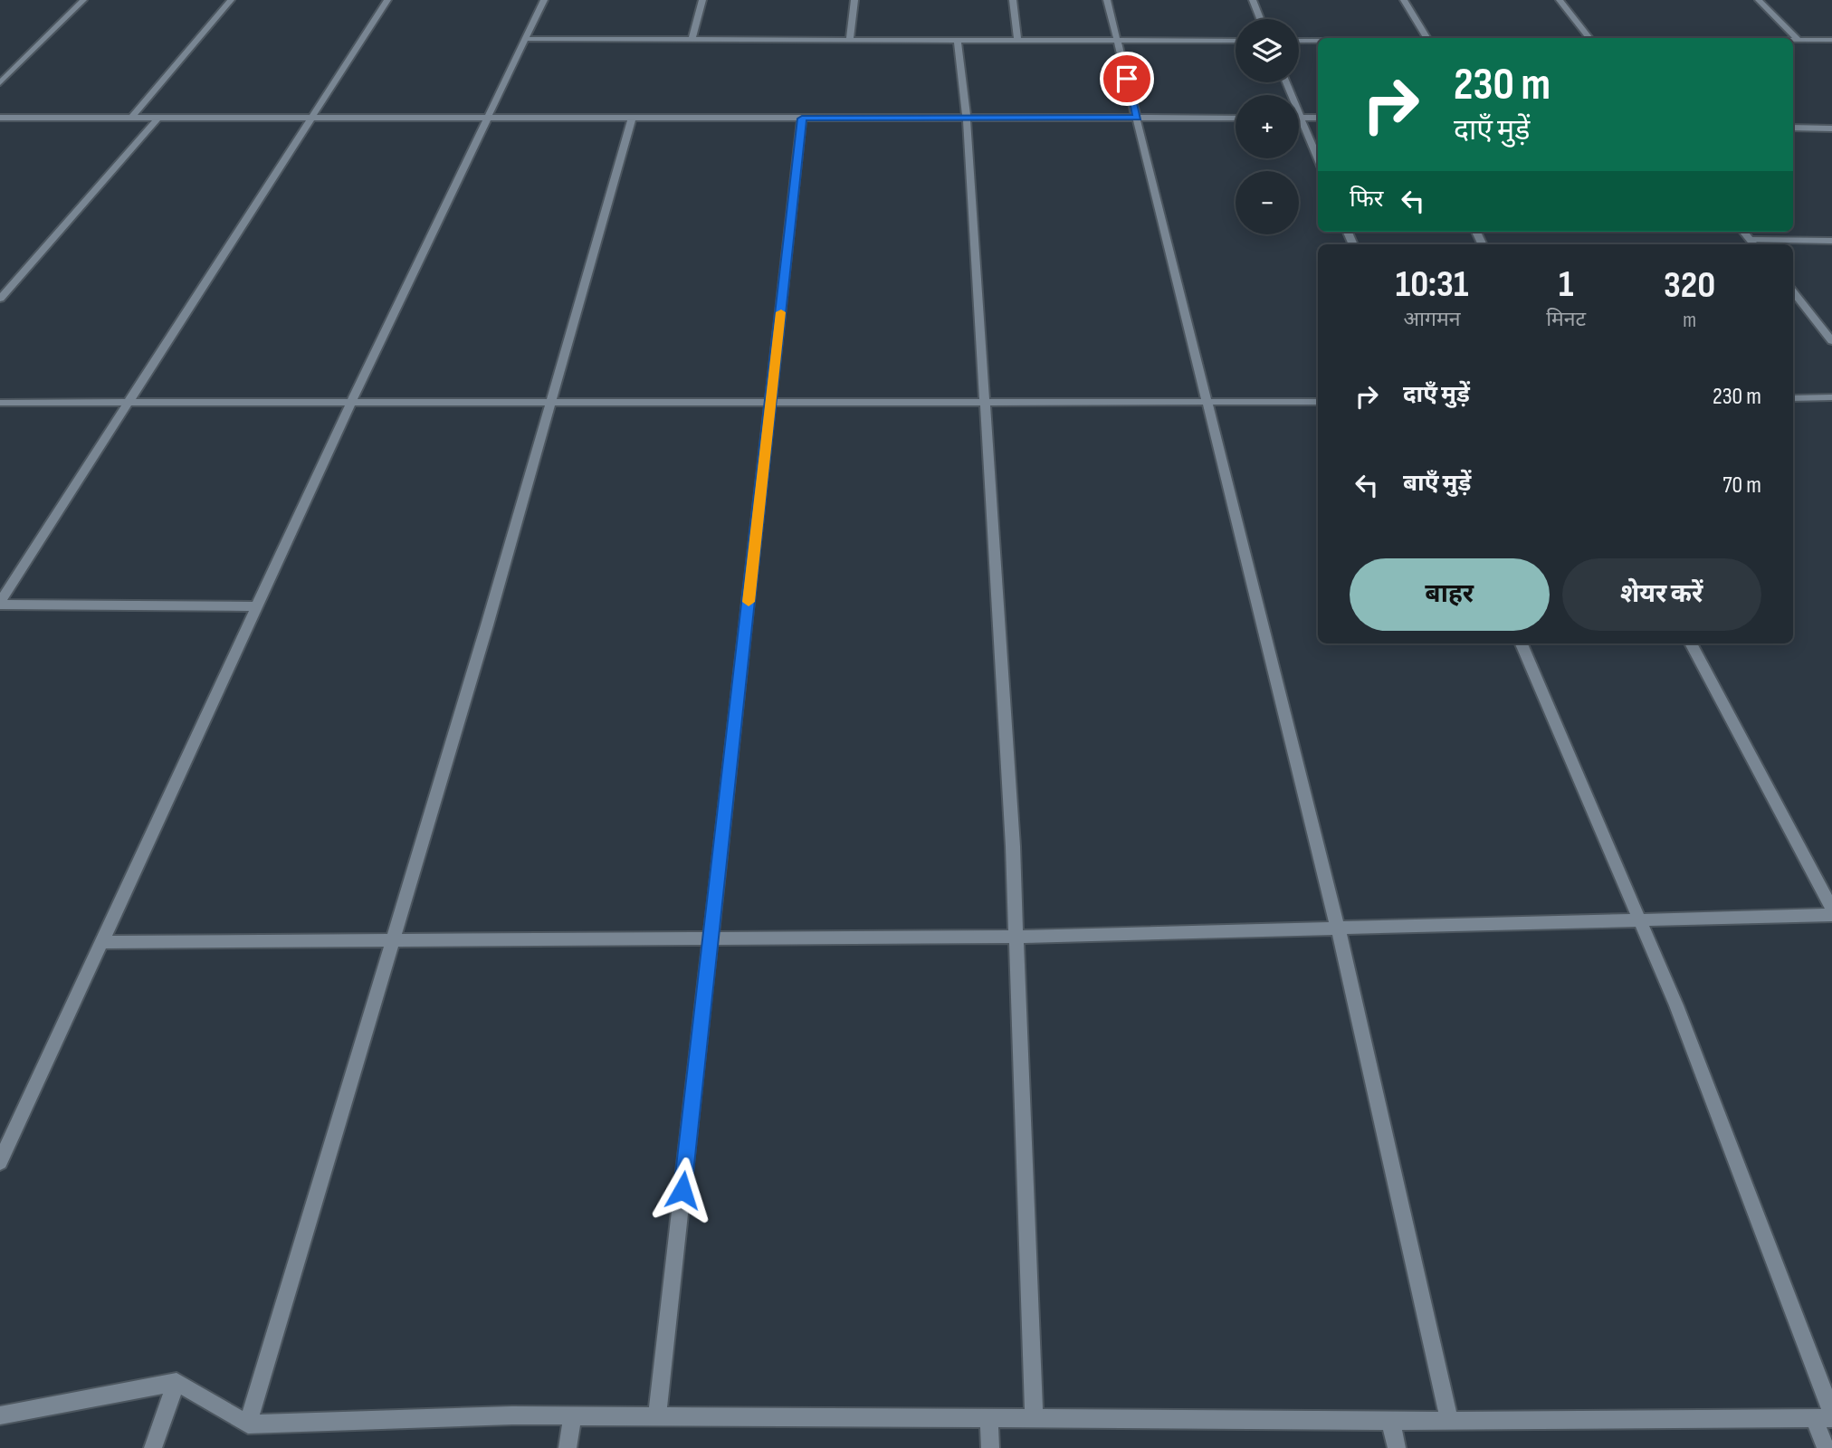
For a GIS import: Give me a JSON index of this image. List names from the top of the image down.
{
  "page": {
    "map_buttons": ["+", "−"],
    "turn": ["230 m", "दाएँ मुड़ें"],
    "then": "फिर",
    "eta": [
      "10:31",
      "आगमन",
      "1",
      "मिनट",
      "320",
      "m"
    ],
    "list": [
      {
        "name": "दाएँ मुड़ें",
        "value": "230 m"
      },
      {
        "name": "बाएँ मुड़ें",
        "value": "70 m"
      }
    ],
    "buttons": ["बाहर", "शेयर करें"]
  }
}
